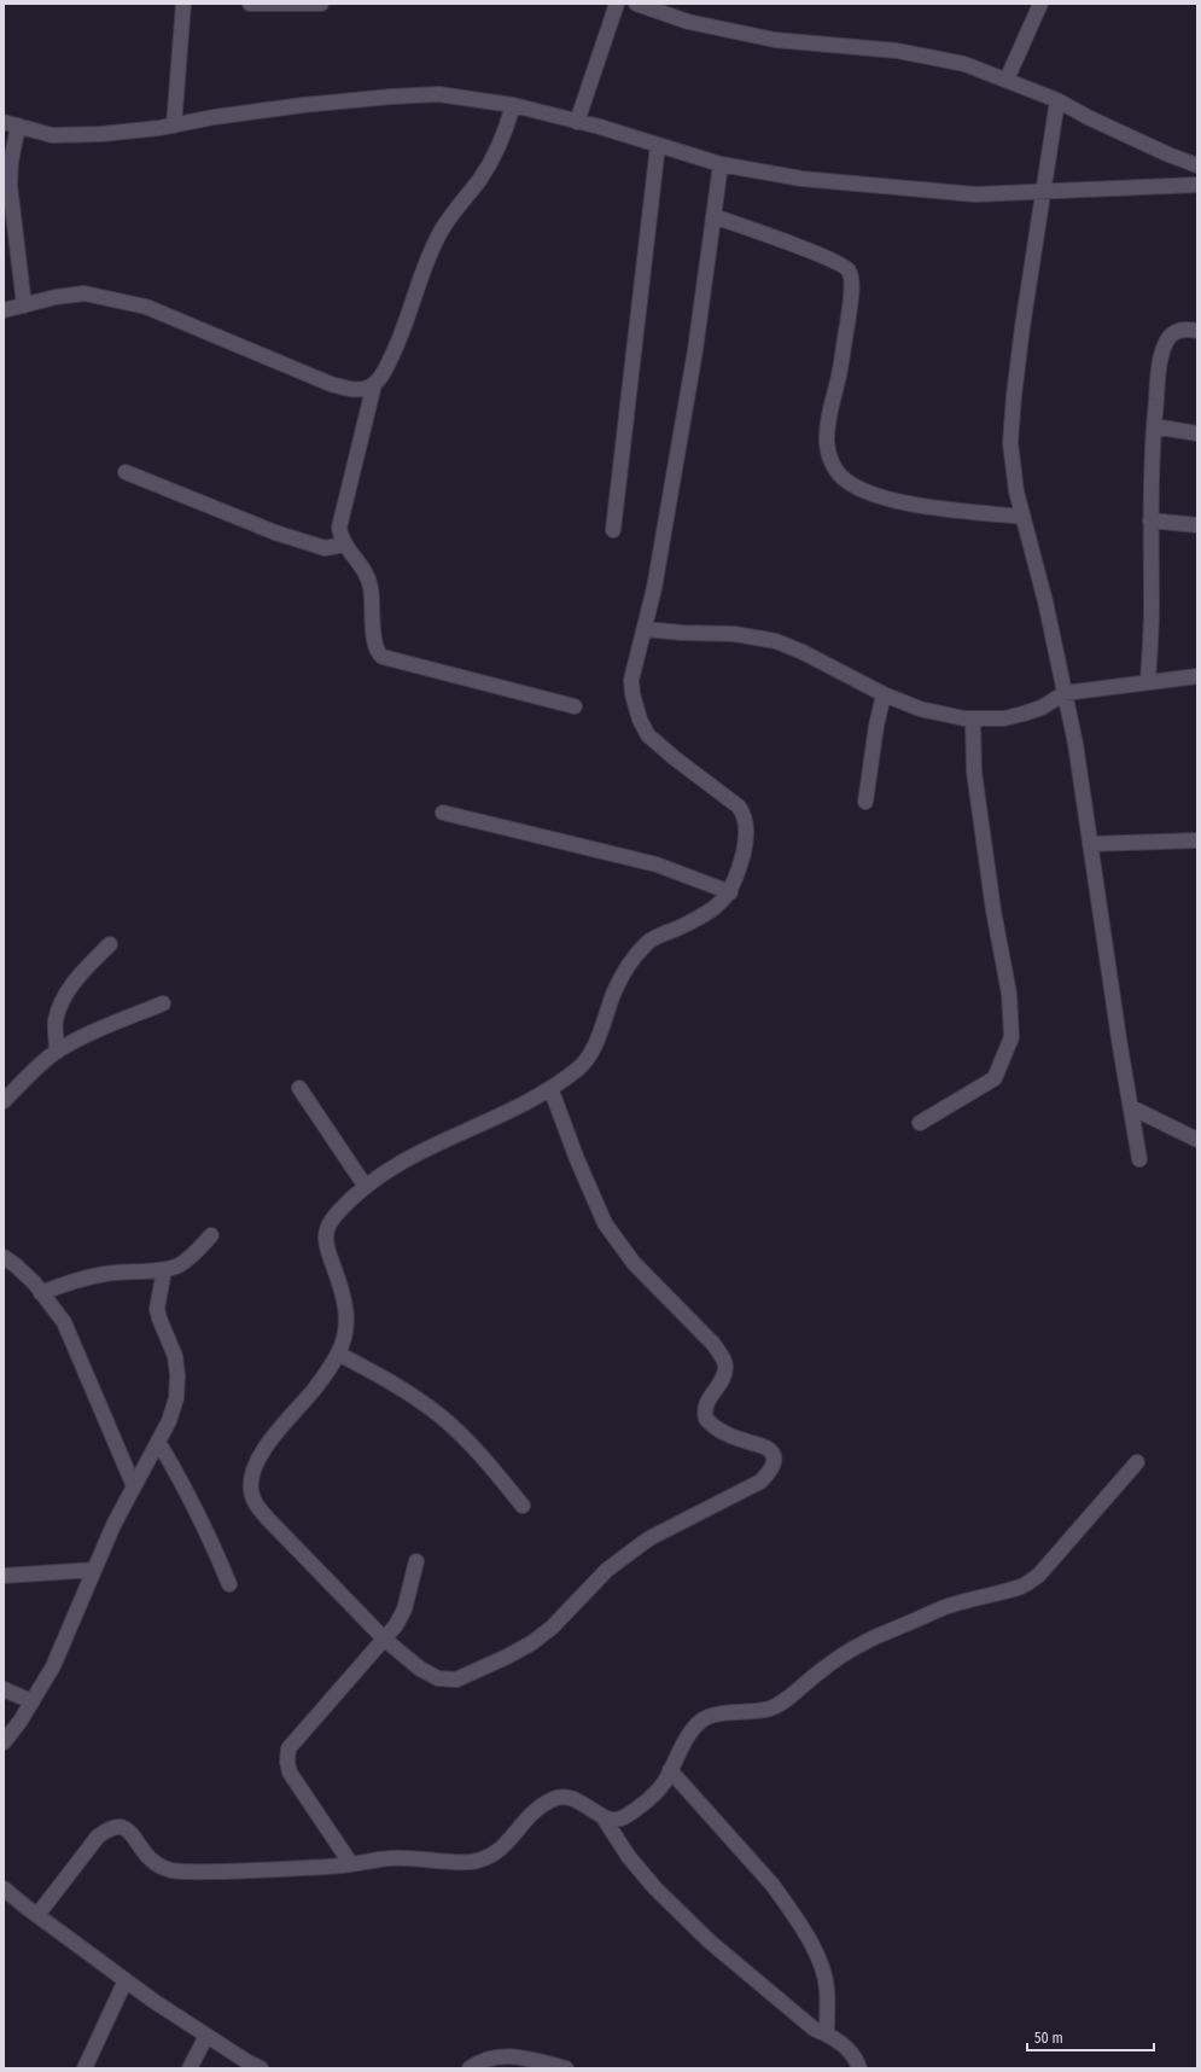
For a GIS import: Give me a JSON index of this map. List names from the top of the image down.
{
  "scale_bar": "50 m"
}
